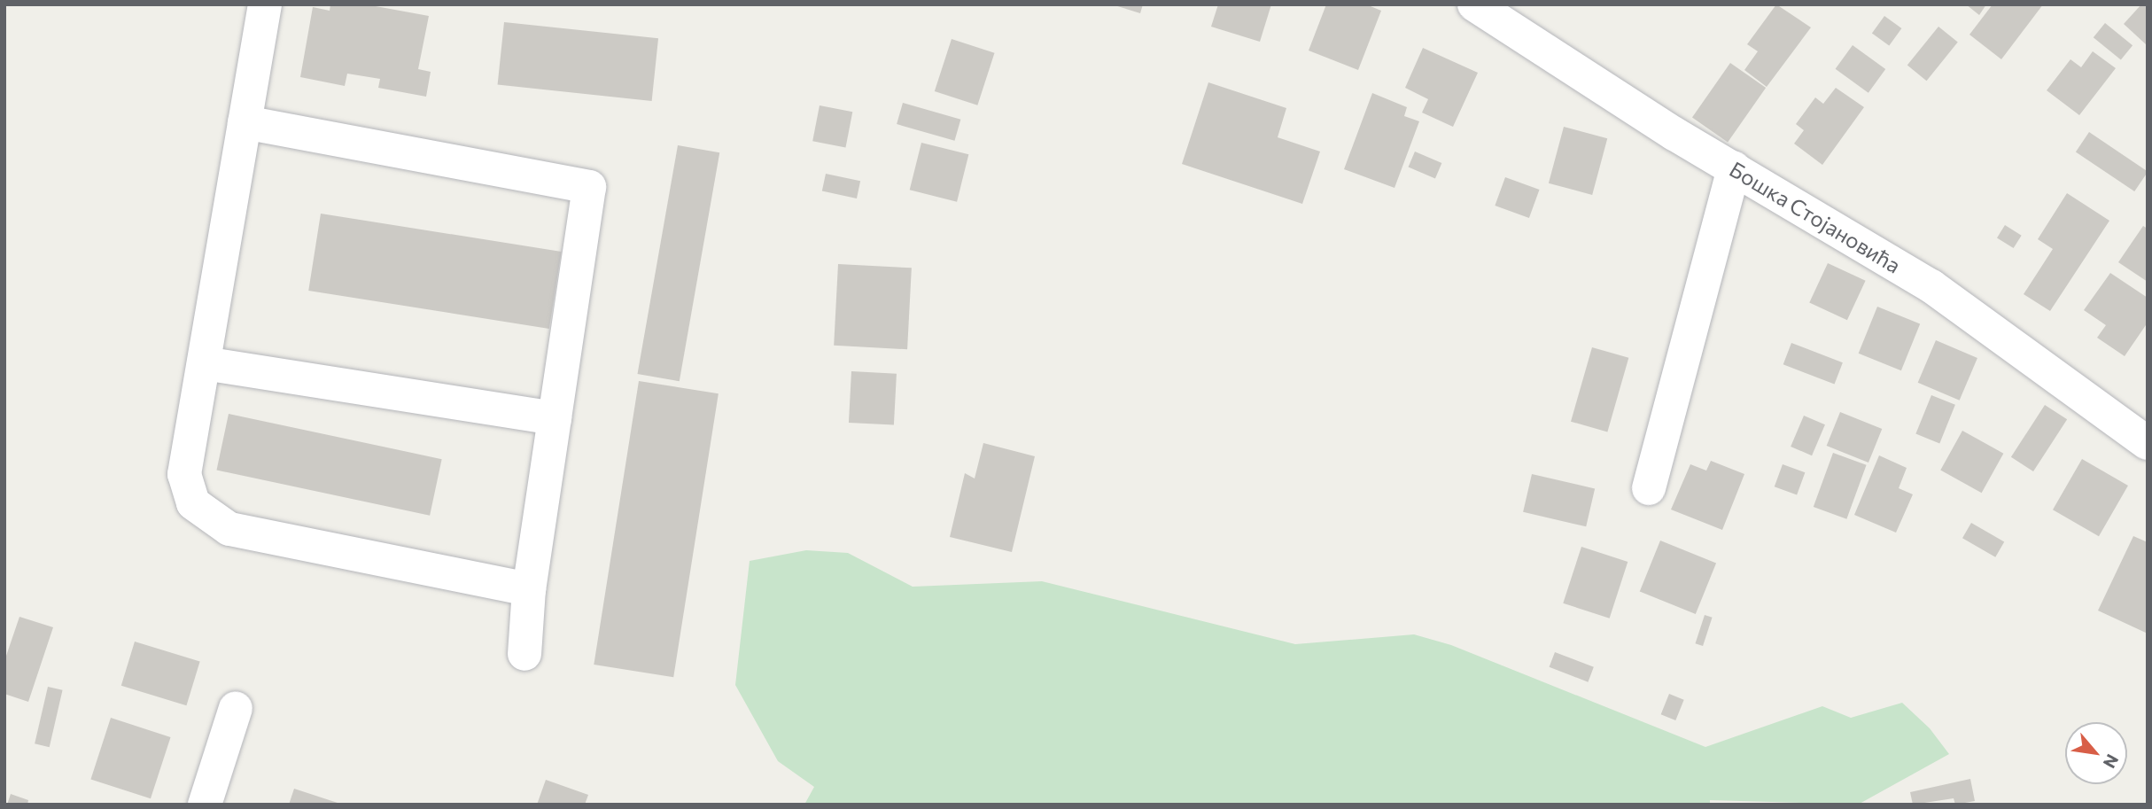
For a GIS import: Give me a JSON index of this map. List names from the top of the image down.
{
  "streets": {
    "street": ["Бошка Стојановића"]
  },
  "north": "bottom right"
}
